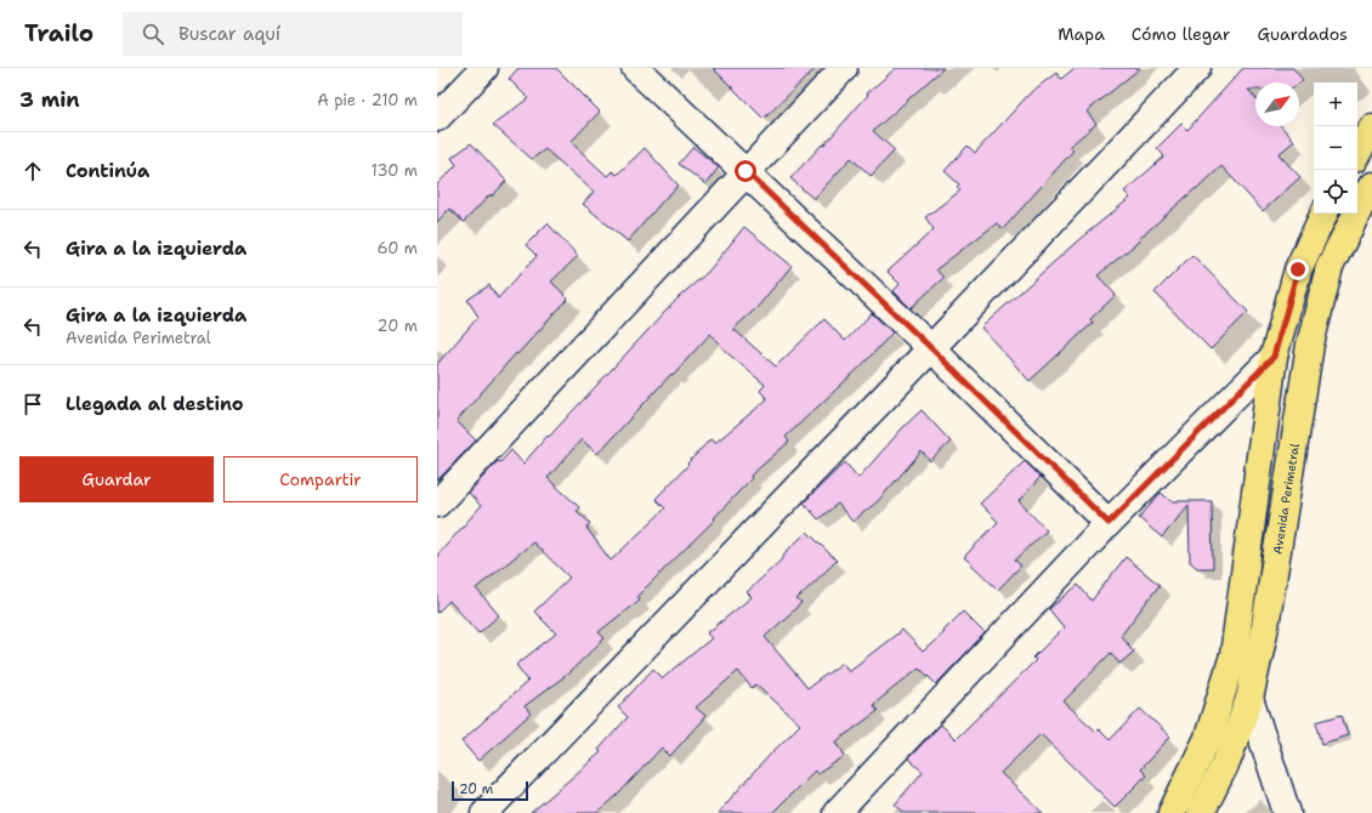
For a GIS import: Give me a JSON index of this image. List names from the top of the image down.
{
  "streets": {
    "main road": ["Avenida Perimetral"]
  },
  "scale_bar": "20 m",
  "north": "top right",
  "page": {
    "header": "Trailo",
    "search": "Buscar aquí",
    "nav": ["Mapa", "Cómo llegar", "Guardados"],
    "heading": ["3 min", "A pie · 210 m"],
    "map_buttons": ["+", "−"],
    "list": [
      ["Continúa", "130 m"],
      ["Gira a la izquierda", "60 m"],
      ["Gira a la izquierda", "Avenida Perimetral", "20 m"],
      "Llegada al destino"
    ],
    "buttons": ["Guardar", "Compartir"],
    "scale": "20 m"
  }
}
